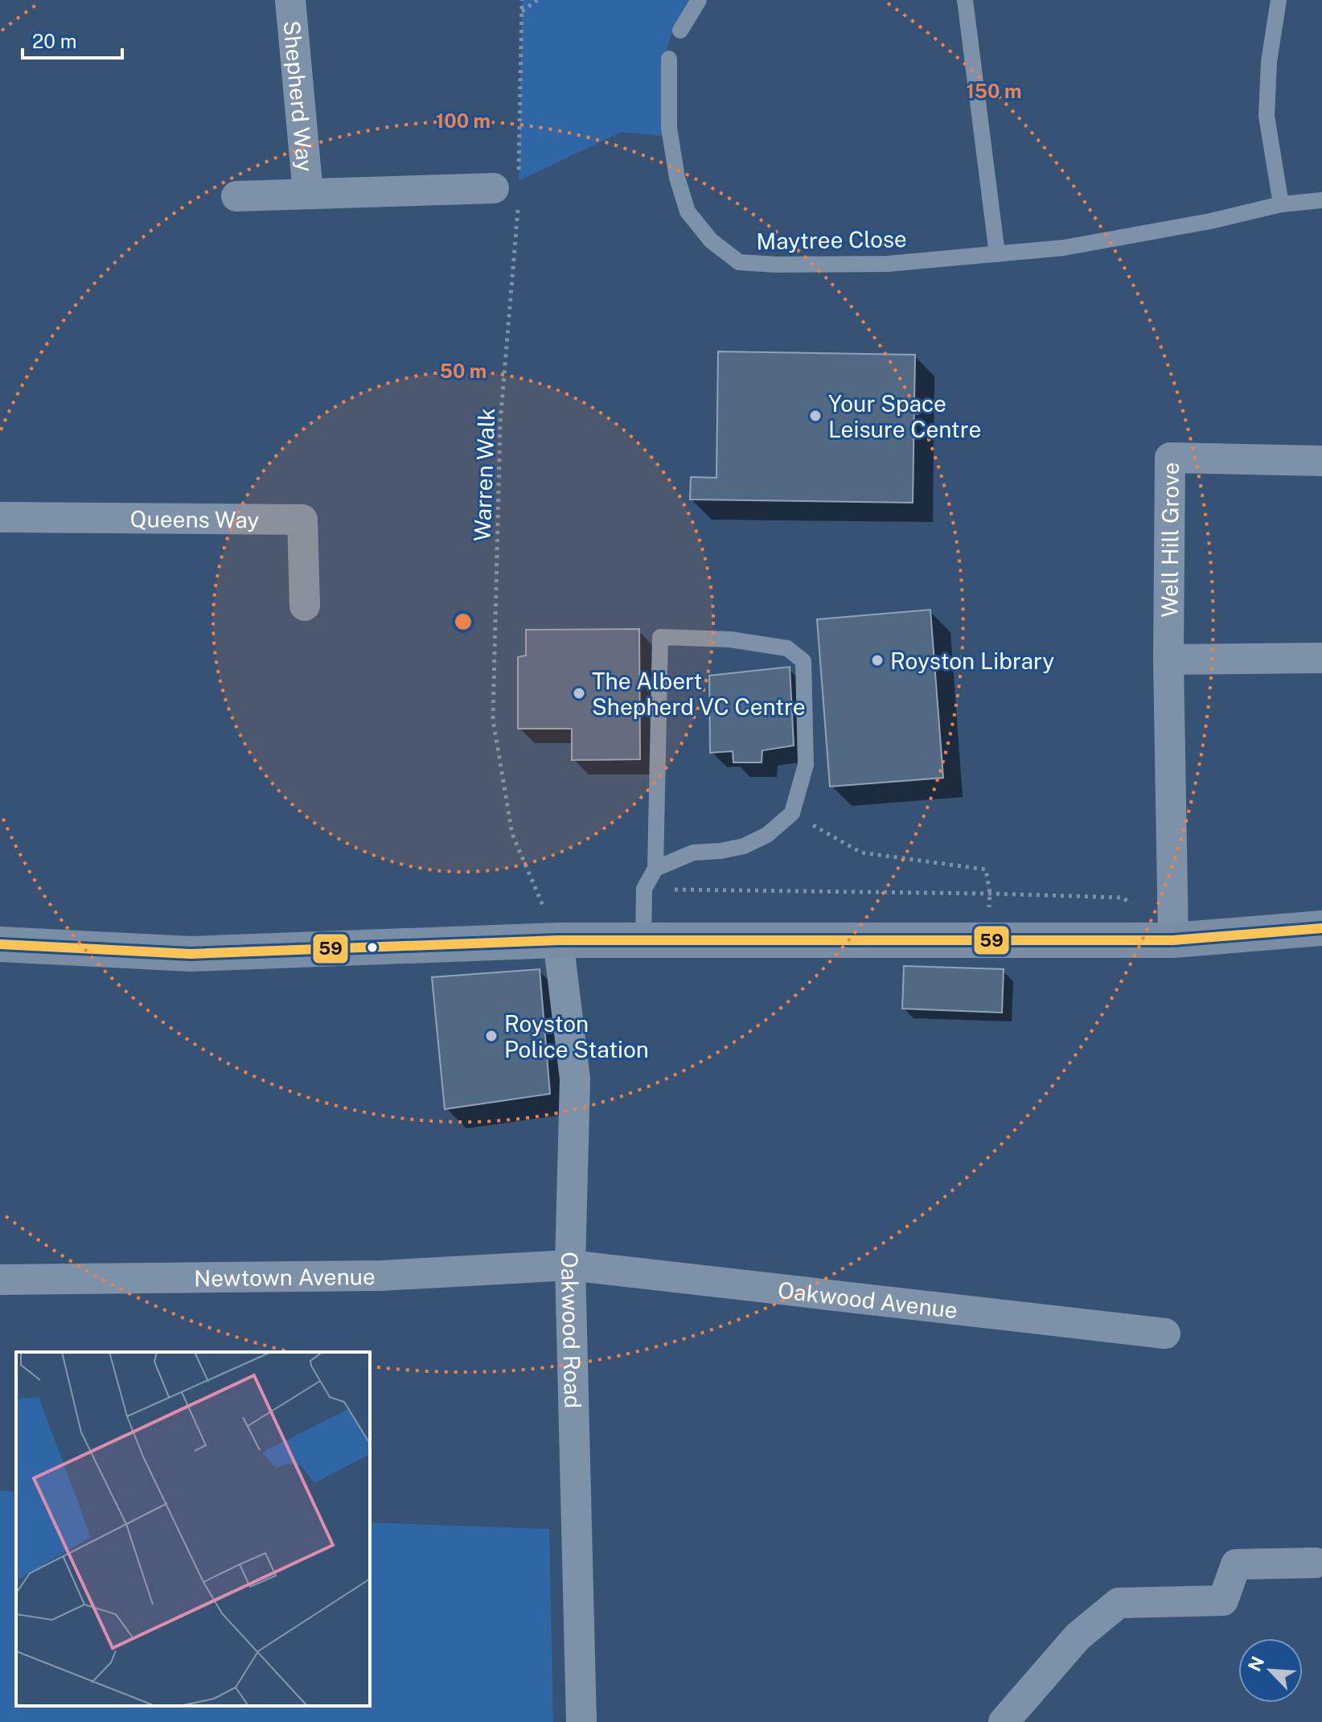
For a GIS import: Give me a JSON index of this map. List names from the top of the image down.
{
  "streets": {
    "street": [
      "Shepherd Way",
      "Queens Way",
      "Well Hill Grove",
      "Newtown Avenue",
      "Oakwood Avenue",
      "Oakwood Road"
    ],
    "lane": ["Maytree Close"],
    "path": ["Warren Walk"]
  },
  "crossings": [
    ["Shepherd Way", "Warren Walk"],
    ["Warren Walk", "Oakwood Road"],
    ["Newtown Avenue", "Oakwood Avenue"],
    ["Newtown Avenue", "Oakwood Road"],
    ["Oakwood Avenue", "Oakwood Road"]
  ],
  "places": [
    "Your Space Leisure Centre",
    "Royston Library",
    "The Albert Shepherd VC Centre",
    "Royston Police Station"
  ],
  "lines": ["transit line 59"],
  "scale_bar": "20 m",
  "north": "top left",
  "rings": ["150 m", "100 m", "50 m"]
}
